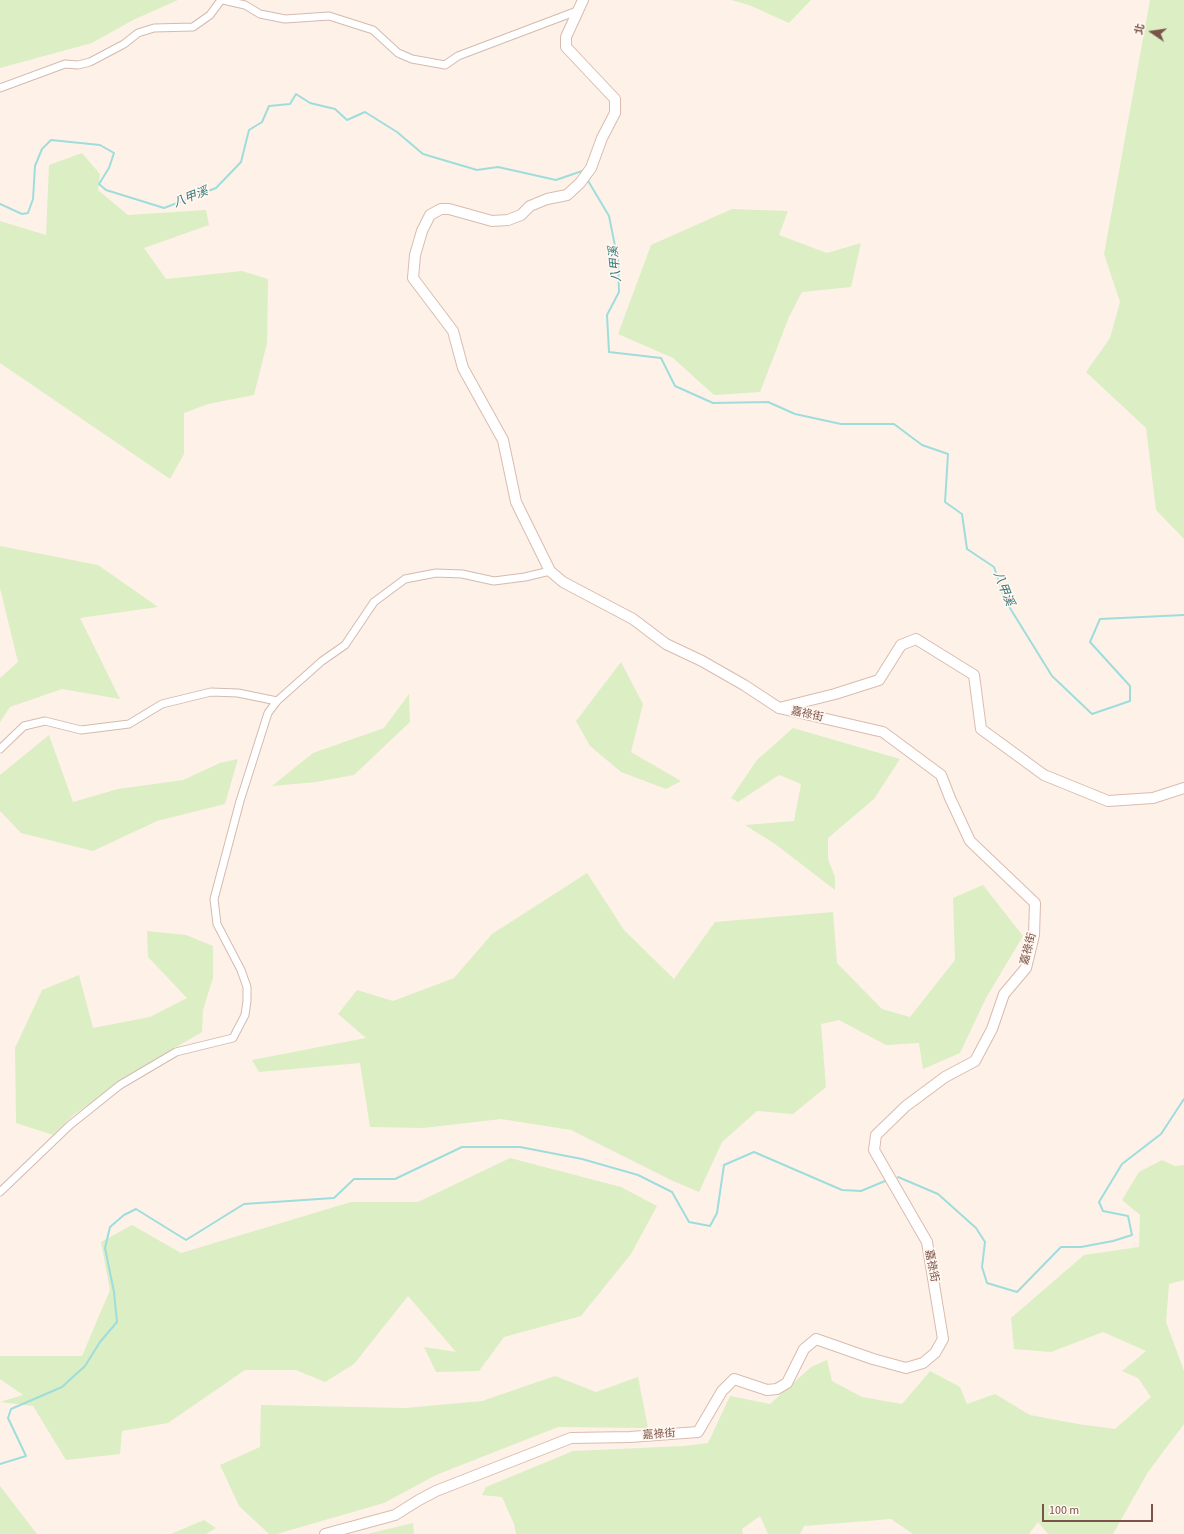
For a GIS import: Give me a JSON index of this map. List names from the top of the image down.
{
  "streets": {
    "street": ["嘉祿街"]
  },
  "water": ["八甲溪"],
  "scale_bar": "100 m",
  "north": "left"
}
